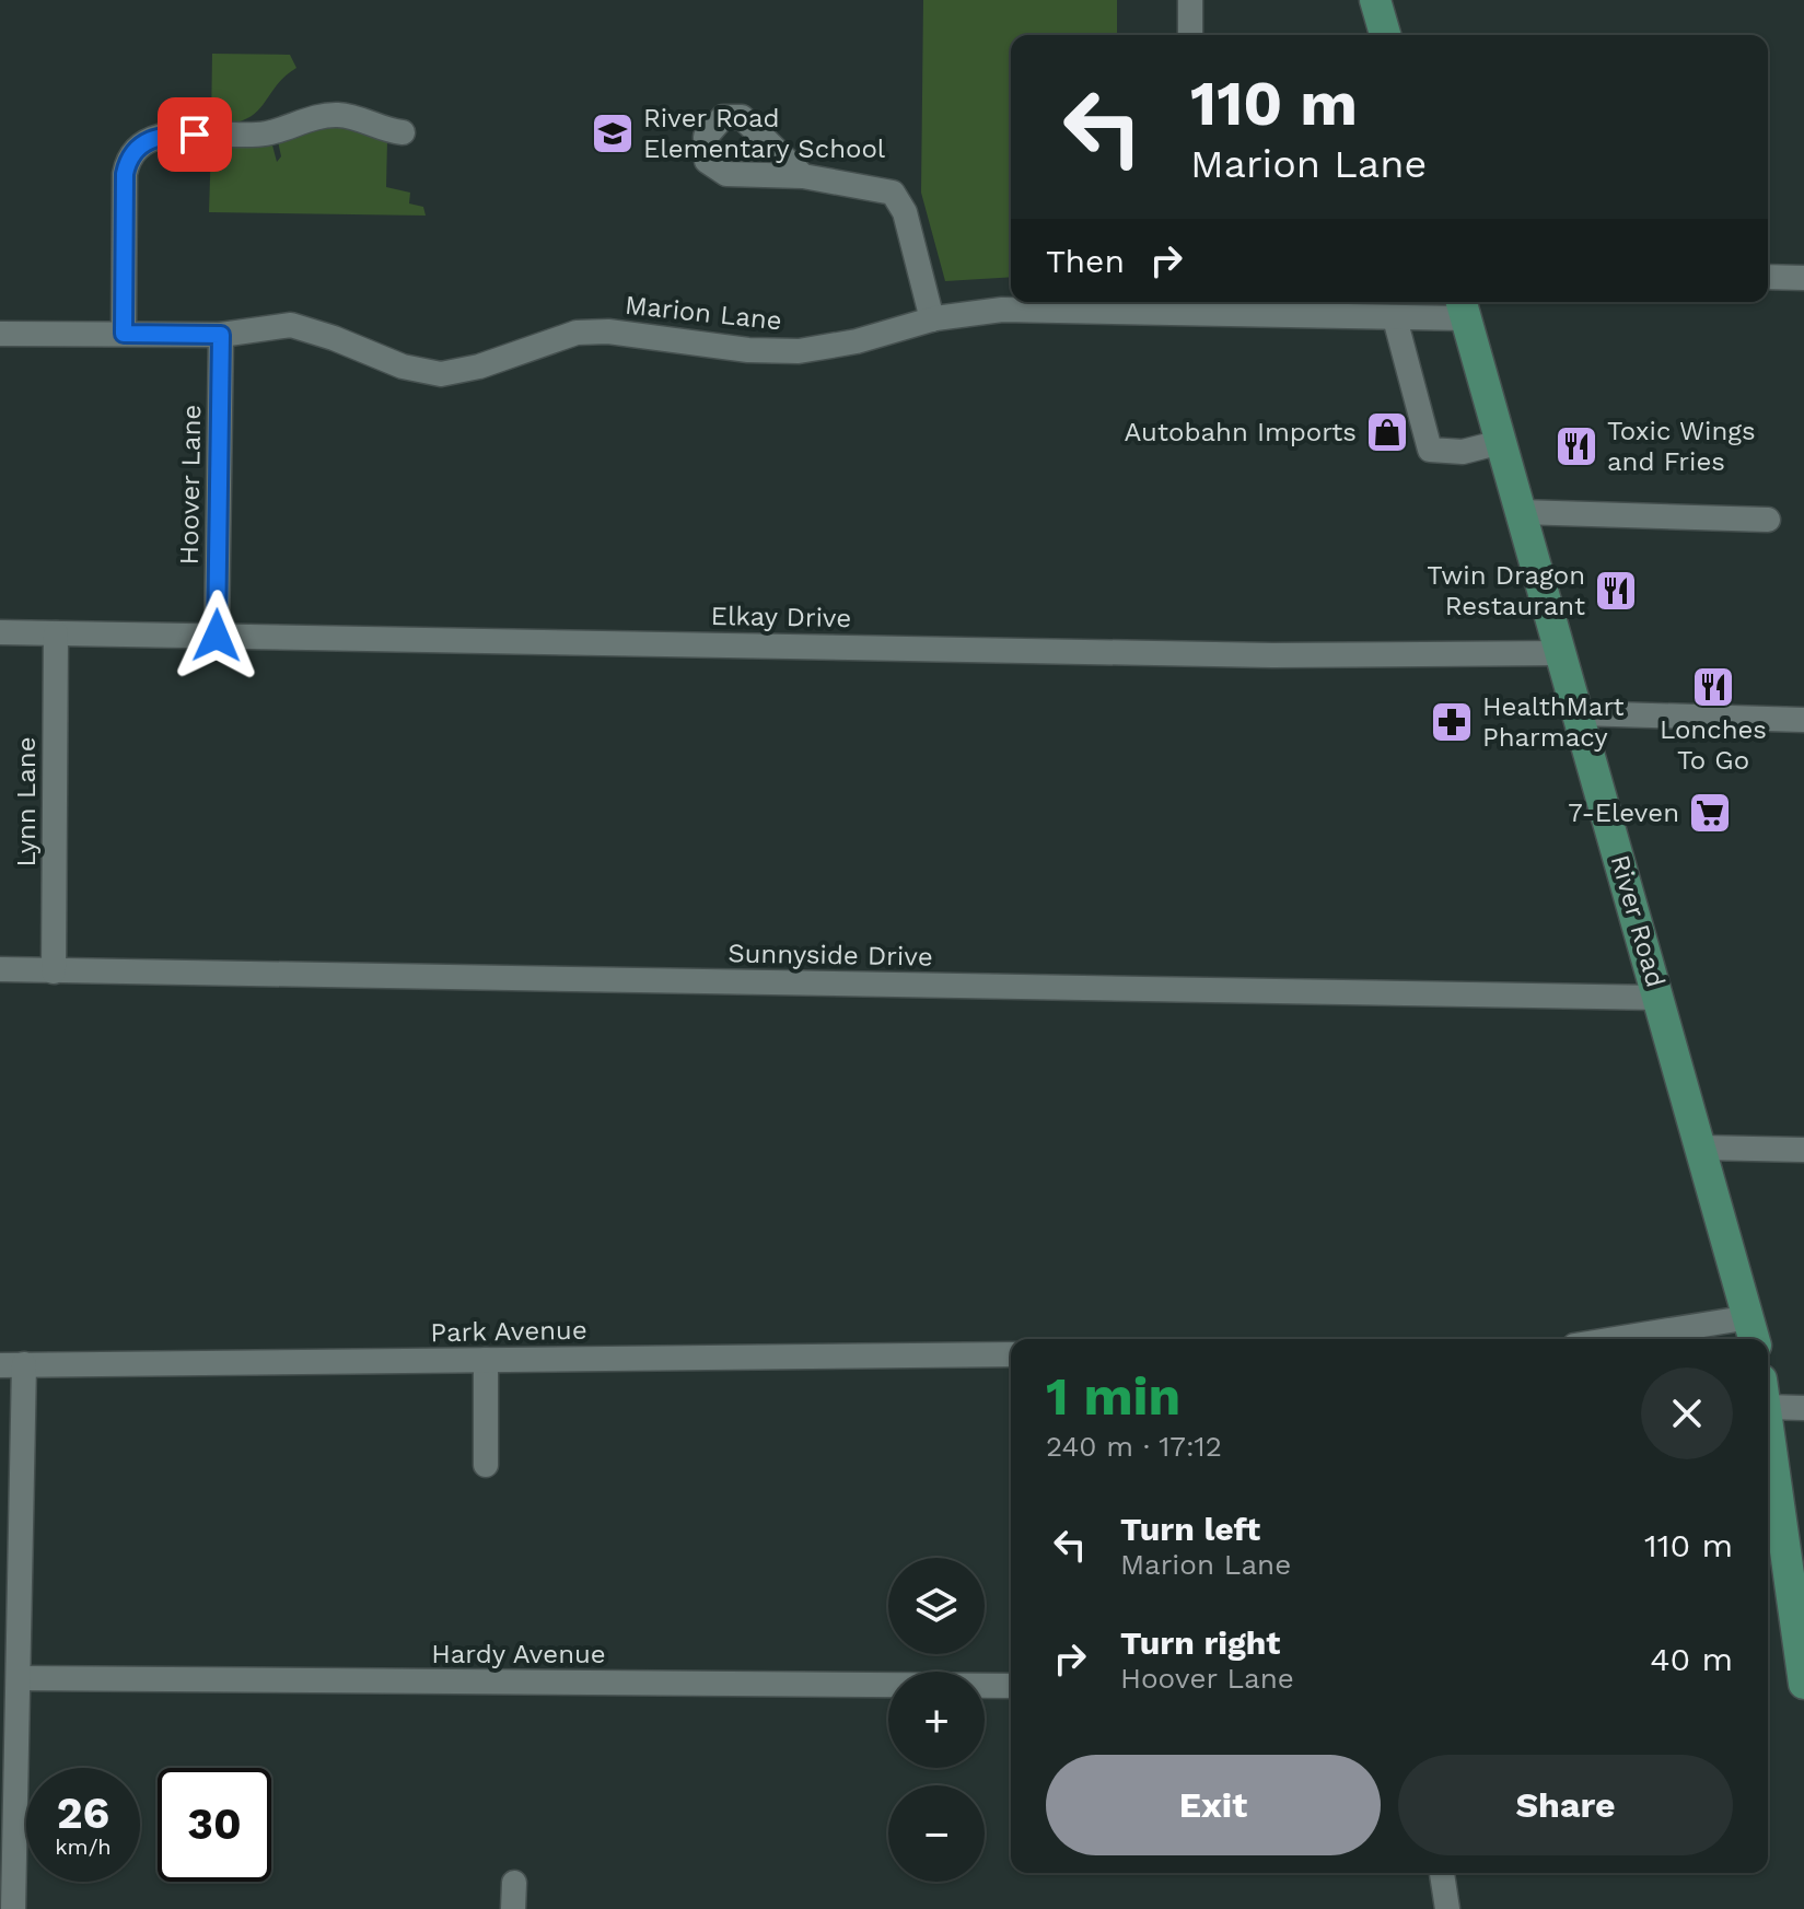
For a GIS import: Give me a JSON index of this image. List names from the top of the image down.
{
  "streets": {
    "main road": ["River Road"],
    "street": [
      "Marion Lane",
      "Hoover Lane",
      "Elkay Drive",
      "Lynn Lane",
      "Sunnyside Drive",
      "Park Avenue",
      "Hardy Avenue"
    ]
  },
  "crossings": [
    ["Marion Lane", "Hoover Lane"],
    ["Marion Lane", "River Road"],
    ["Hoover Lane", "Elkay Drive"],
    ["Elkay Drive", "Lynn Lane"],
    ["Elkay Drive", "River Road"],
    ["Lynn Lane", "Sunnyside Drive"],
    ["River Road", "Sunnyside Drive"]
  ],
  "places": {
    "school or university": ["River Road Elementary School"],
    "shop": ["Autobahn Imports"],
    "restaurant": ["Toxic Wings and Fries", "Twin Dragon Restaurant", "Lonches To Go"],
    "pharmacy": ["HealthMart Pharmacy"],
    "supermarket": ["7-Eleven"]
  },
  "page": {
    "turn": ["110 m", "Marion Lane"],
    "then": "Then",
    "heading": ["1 min", "240 m · 17:12"],
    "list": [
      {
        "name": "Turn left",
        "note": "Marion Lane",
        "value": "110 m"
      },
      {
        "name": "Turn right",
        "note": "Hoover Lane",
        "value": "40 m"
      }
    ],
    "map_buttons": ["+", "−"],
    "buttons": ["Exit", "Share"],
    "speed": "26 km/h",
    "limit": "30"
  }
}
